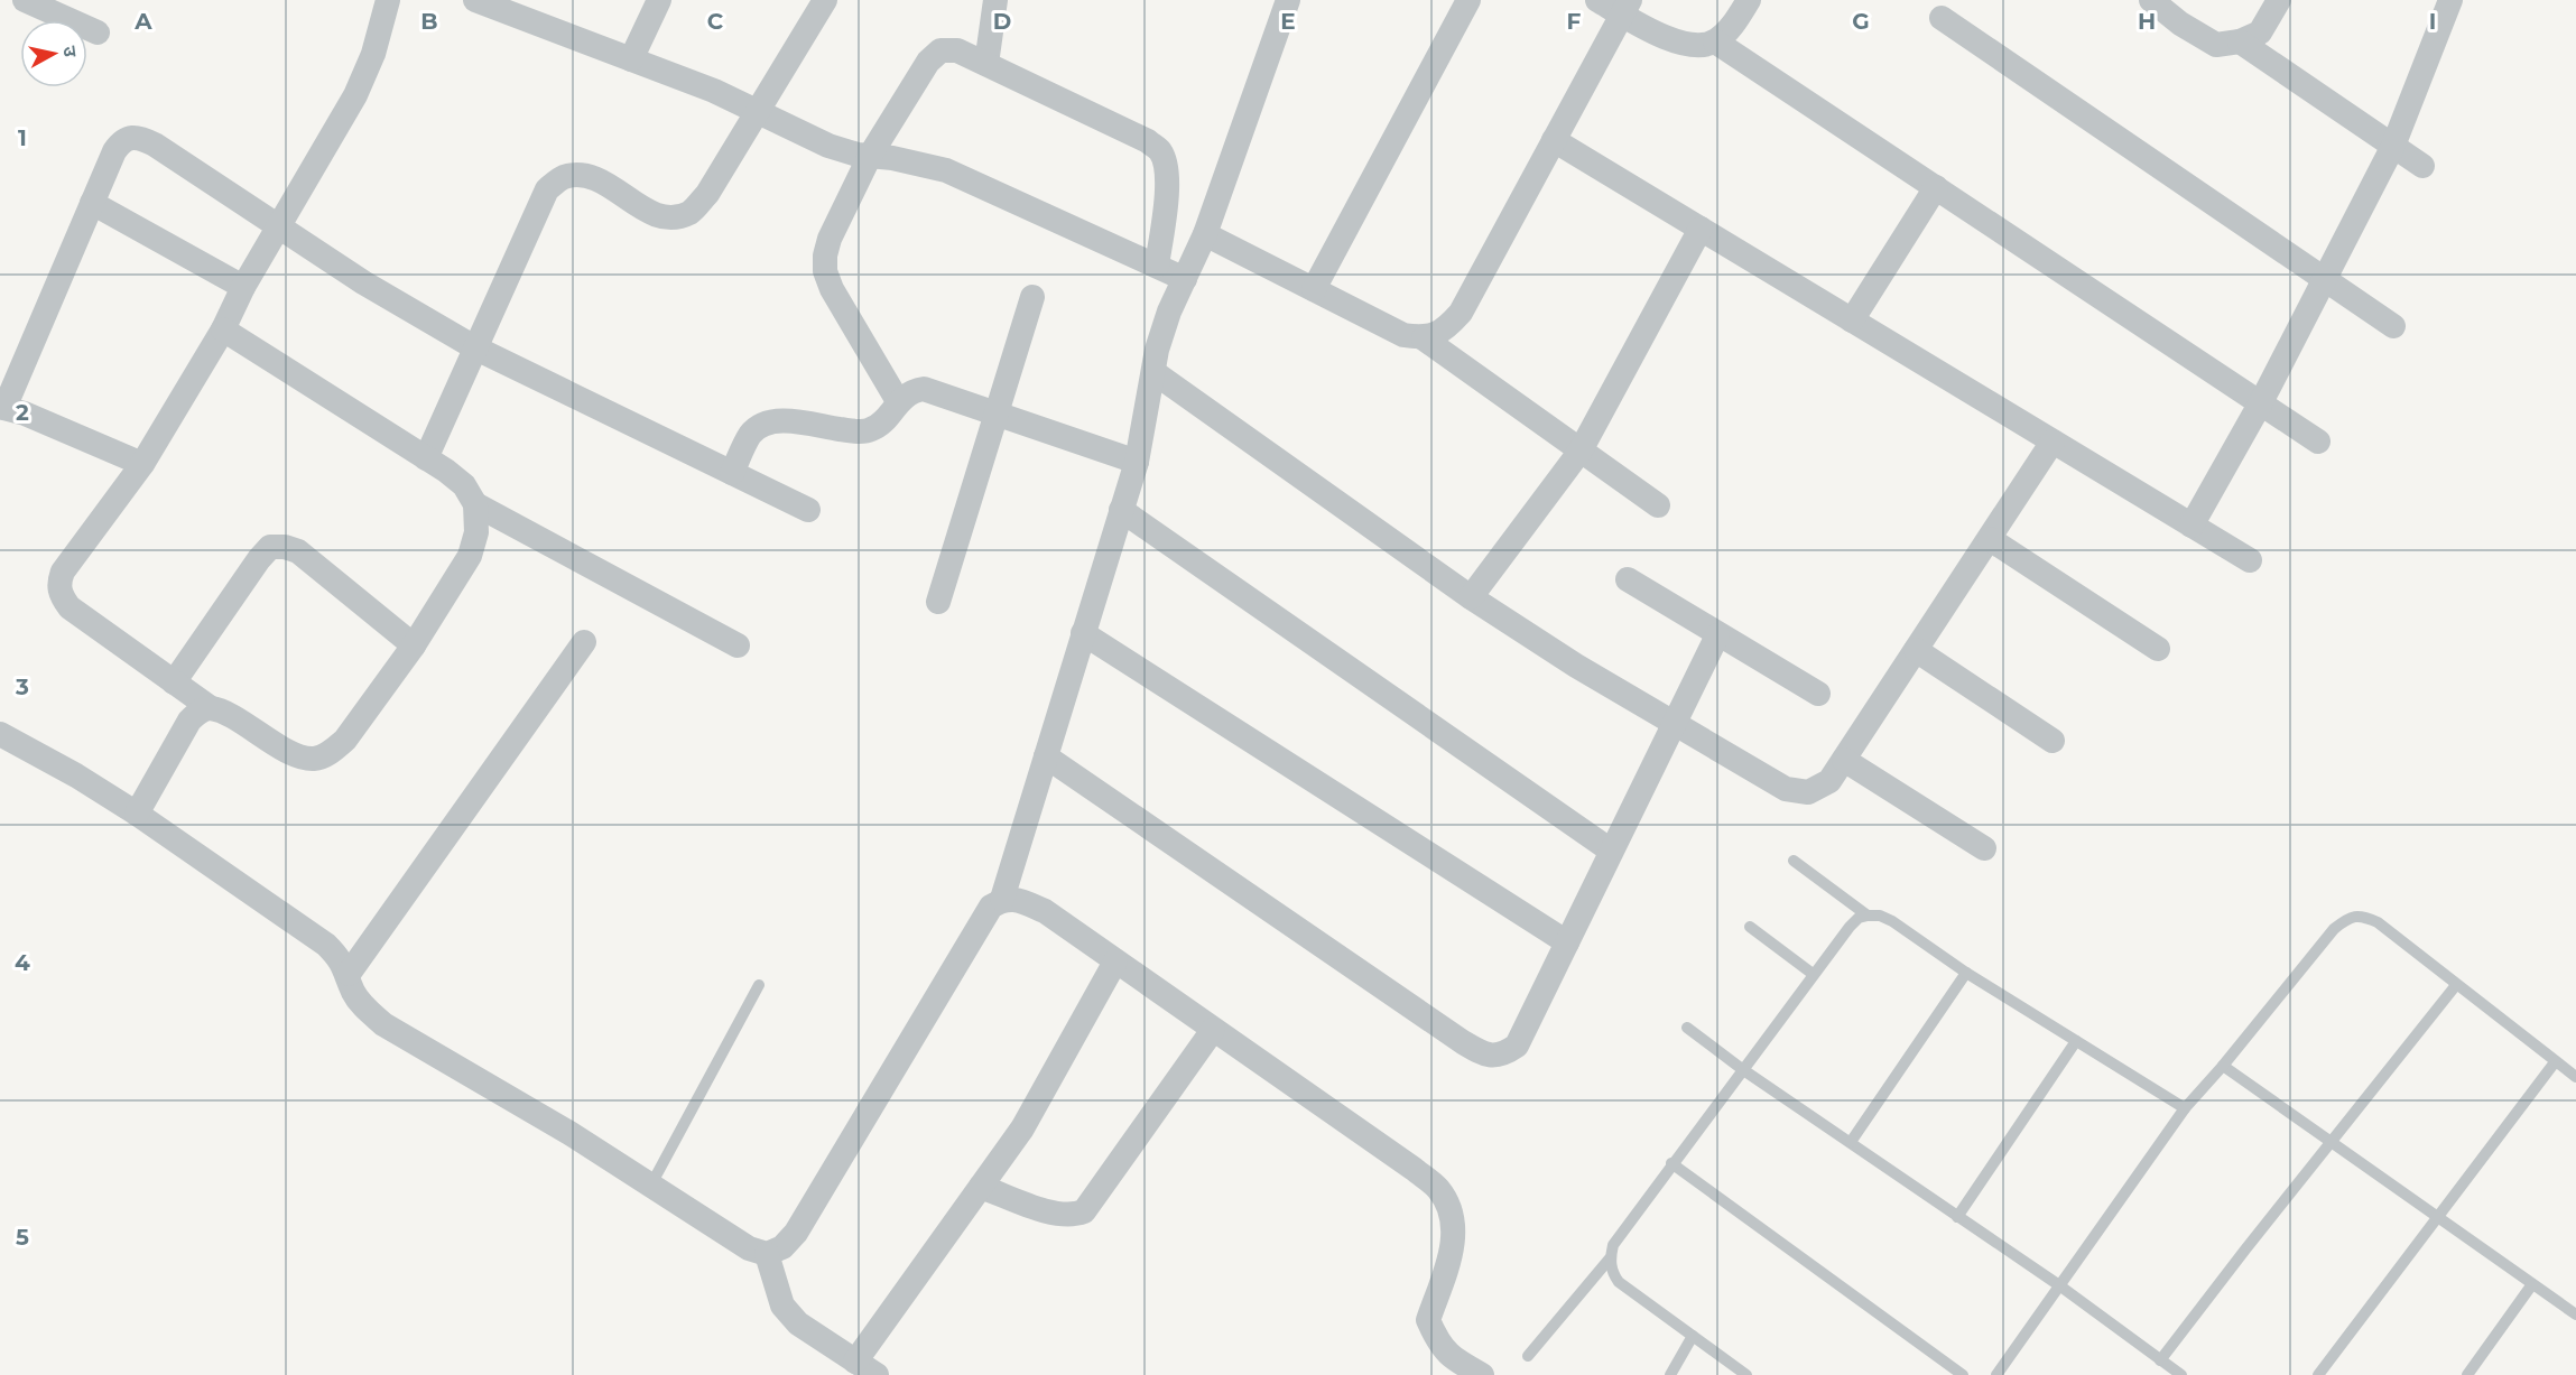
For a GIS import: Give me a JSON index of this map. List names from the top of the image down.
{
  "north": "right",
  "grid": {
    "columns": [
      "A",
      "B",
      "C",
      "D",
      "E",
      "F",
      "G",
      "H",
      "I"
    ],
    "rows": [
      "1",
      "2",
      "3",
      "4",
      "5"
    ]
  }
}
